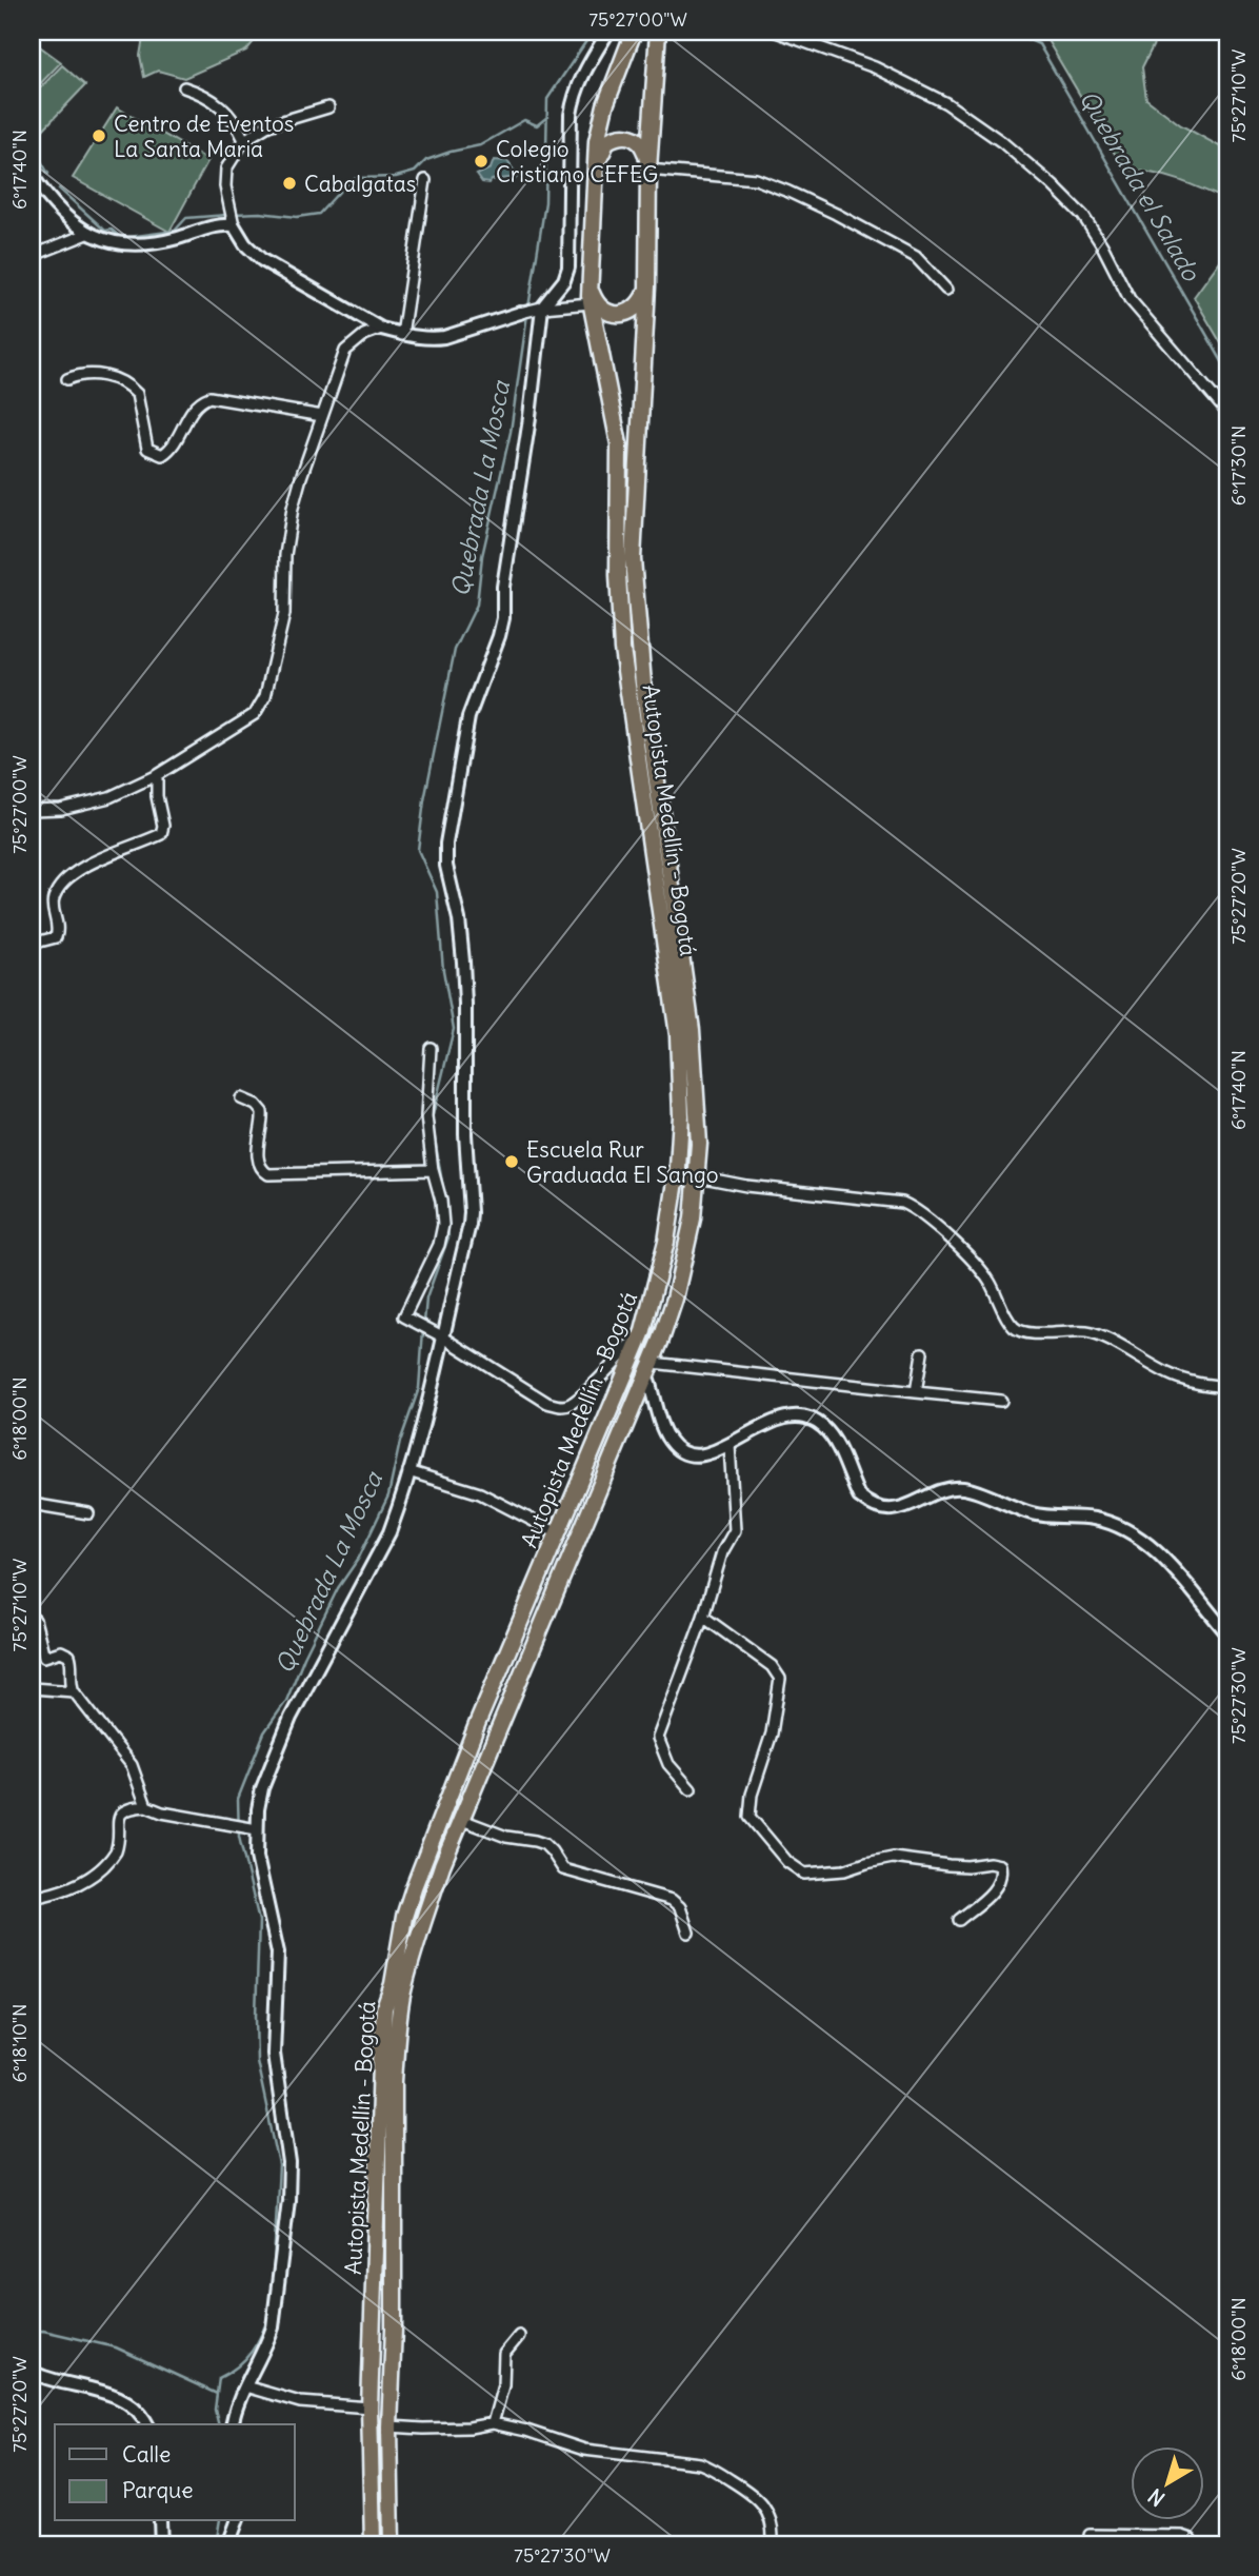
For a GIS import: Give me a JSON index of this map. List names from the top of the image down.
{
  "streets": {
    "highway": ["Autopista Medellín - Bogotá"]
  },
  "water": ["Quebrada el Salado", "Quebrada La Mosca"],
  "places": [
    "Centro de Eventos La Santa Maria",
    "Colegio Cristiano CEFEG",
    "Cabalgatas",
    "Escuela Rur Graduada El Sango"
  ],
  "legend": ["Calle", "Parque"],
  "north": "bottom left",
  "coordinates": [
    "75°27'00\"W",
    "75°27'10\"W",
    "6°17'40\"N",
    "6°17'30\"N",
    "75°27'20\"W",
    "6°18'00\"N",
    "75°27'30\"W",
    "6°18'10\"N"
  ]
}
